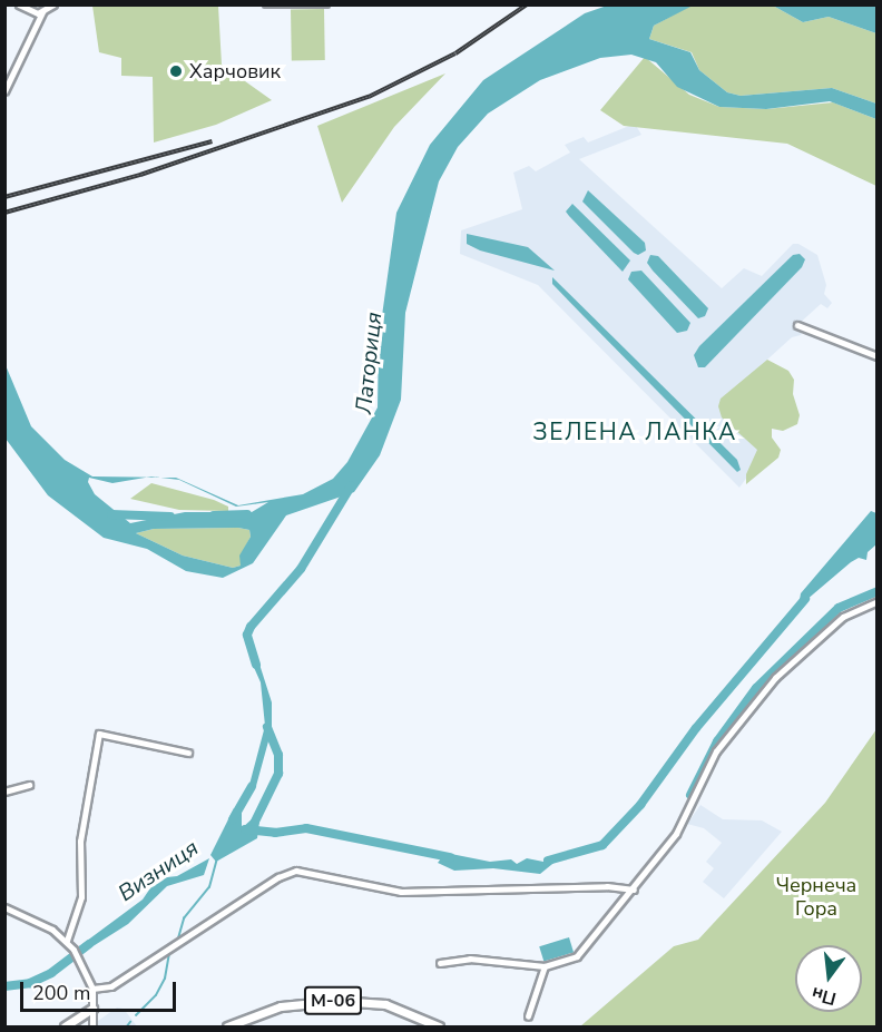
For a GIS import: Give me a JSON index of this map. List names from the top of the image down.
{
  "streets": {
    "highway": ["М-06"]
  },
  "districts": ["ЗЕЛЕНА ЛАНКА"],
  "water": ["Латориця", "Визниця"],
  "parks": ["Чернеча Гора"],
  "places": ["Харчовик"],
  "scale_bar": "200 m",
  "north": "bottom"
}
